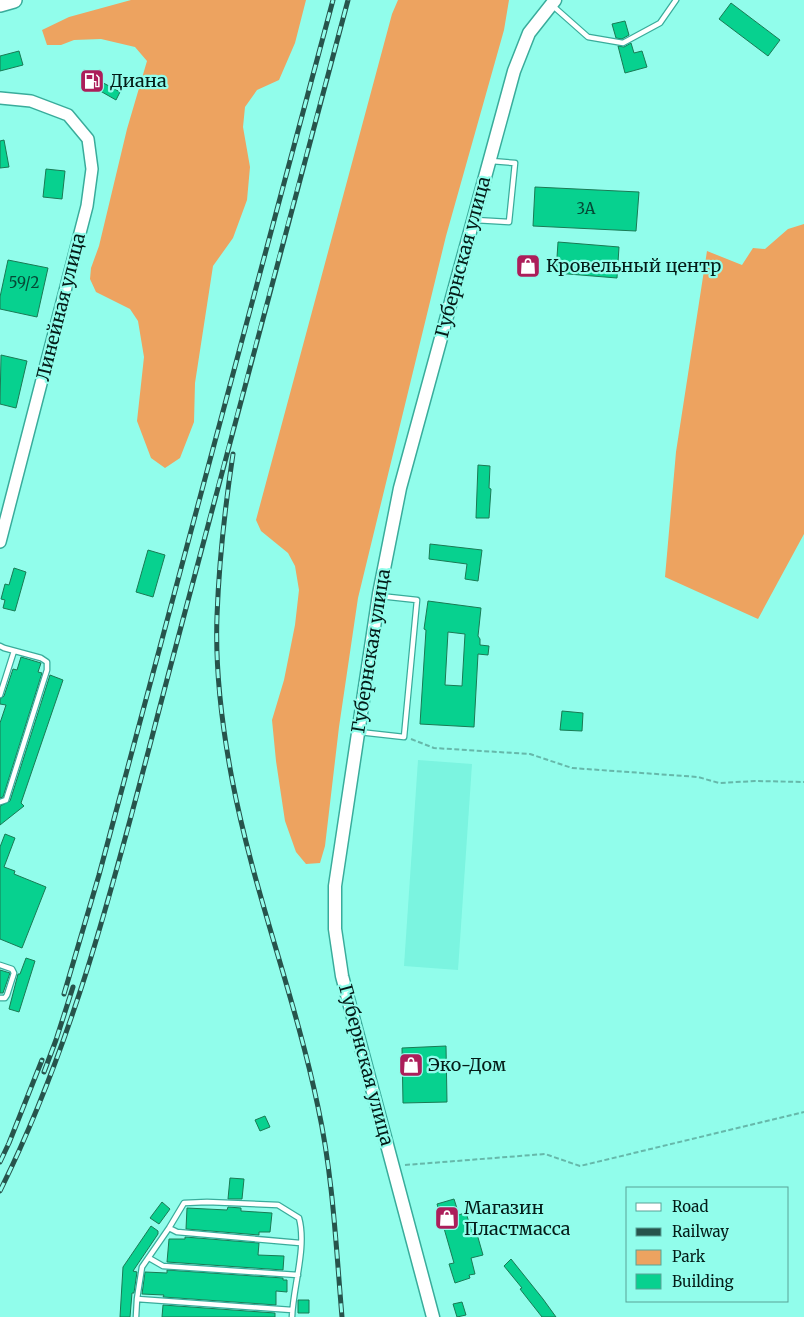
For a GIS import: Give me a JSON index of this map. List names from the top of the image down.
{
  "streets": {
    "main road": ["Губернская улица"],
    "street": ["Линейная улица"]
  },
  "places": {
    "fuel station": ["Диана"],
    "shop": ["Кровельный центр", "Эко-Дом", "Магазин Пластмасса"]
  },
  "house_numbers": ["3А", "59/2"],
  "legend": [
    "Road",
    "Railway",
    "Park",
    "Building"
  ]
}
